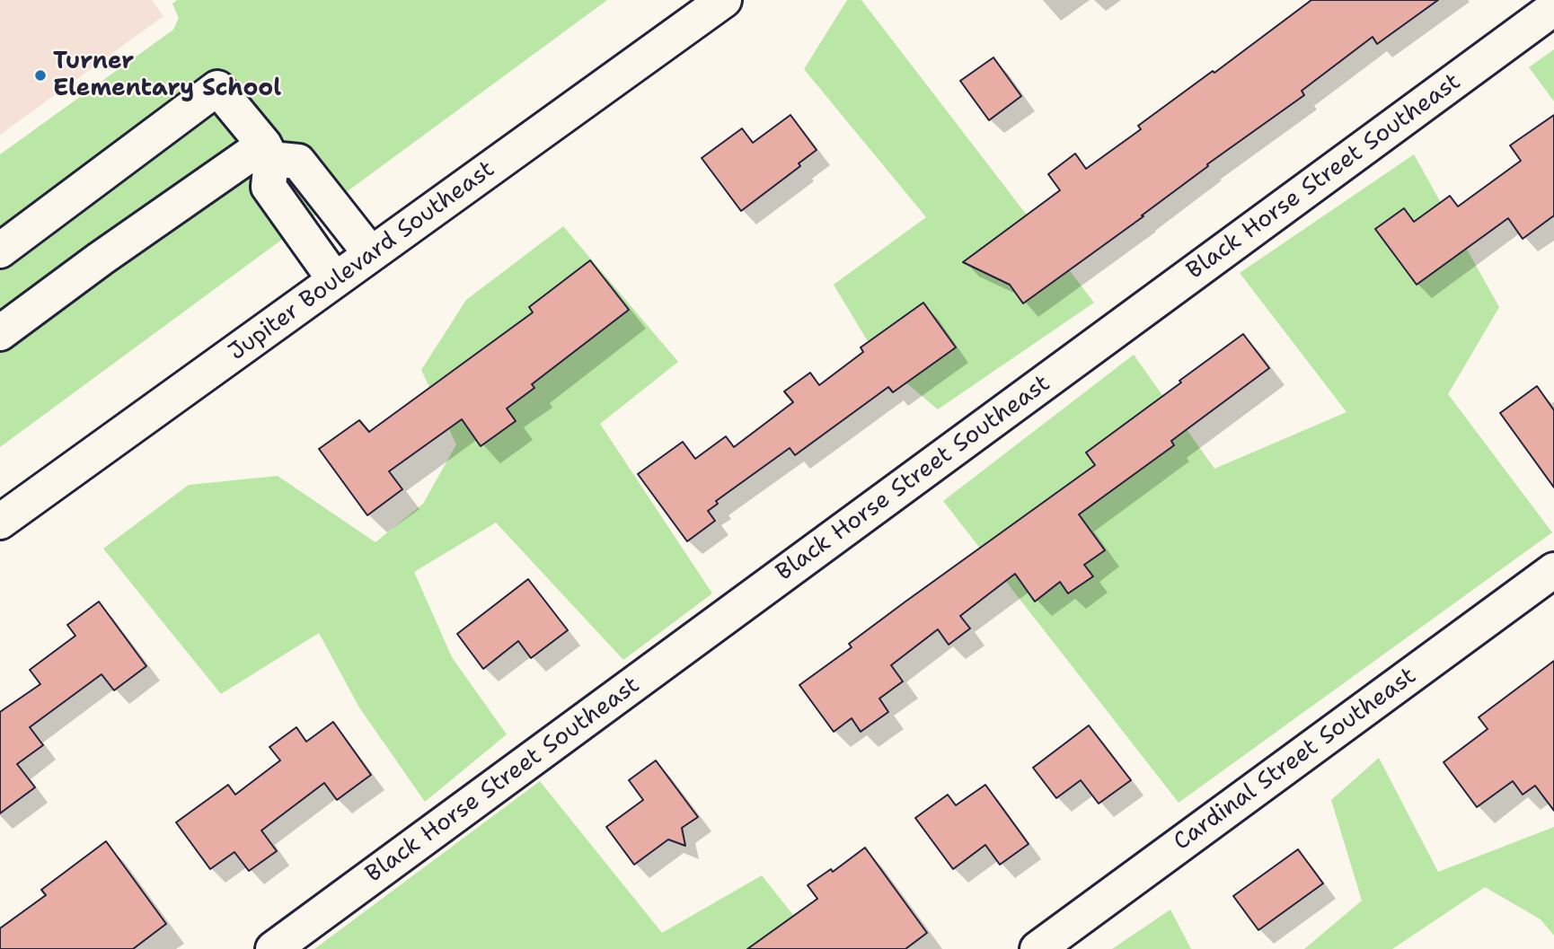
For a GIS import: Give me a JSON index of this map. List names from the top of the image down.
{
  "streets": {
    "street": ["Black Horse Street Southeast", "Jupiter Boulevard Southeast", "Cardinal Street Southeast"]
  },
  "places": ["Turner Elementary School"]
}
